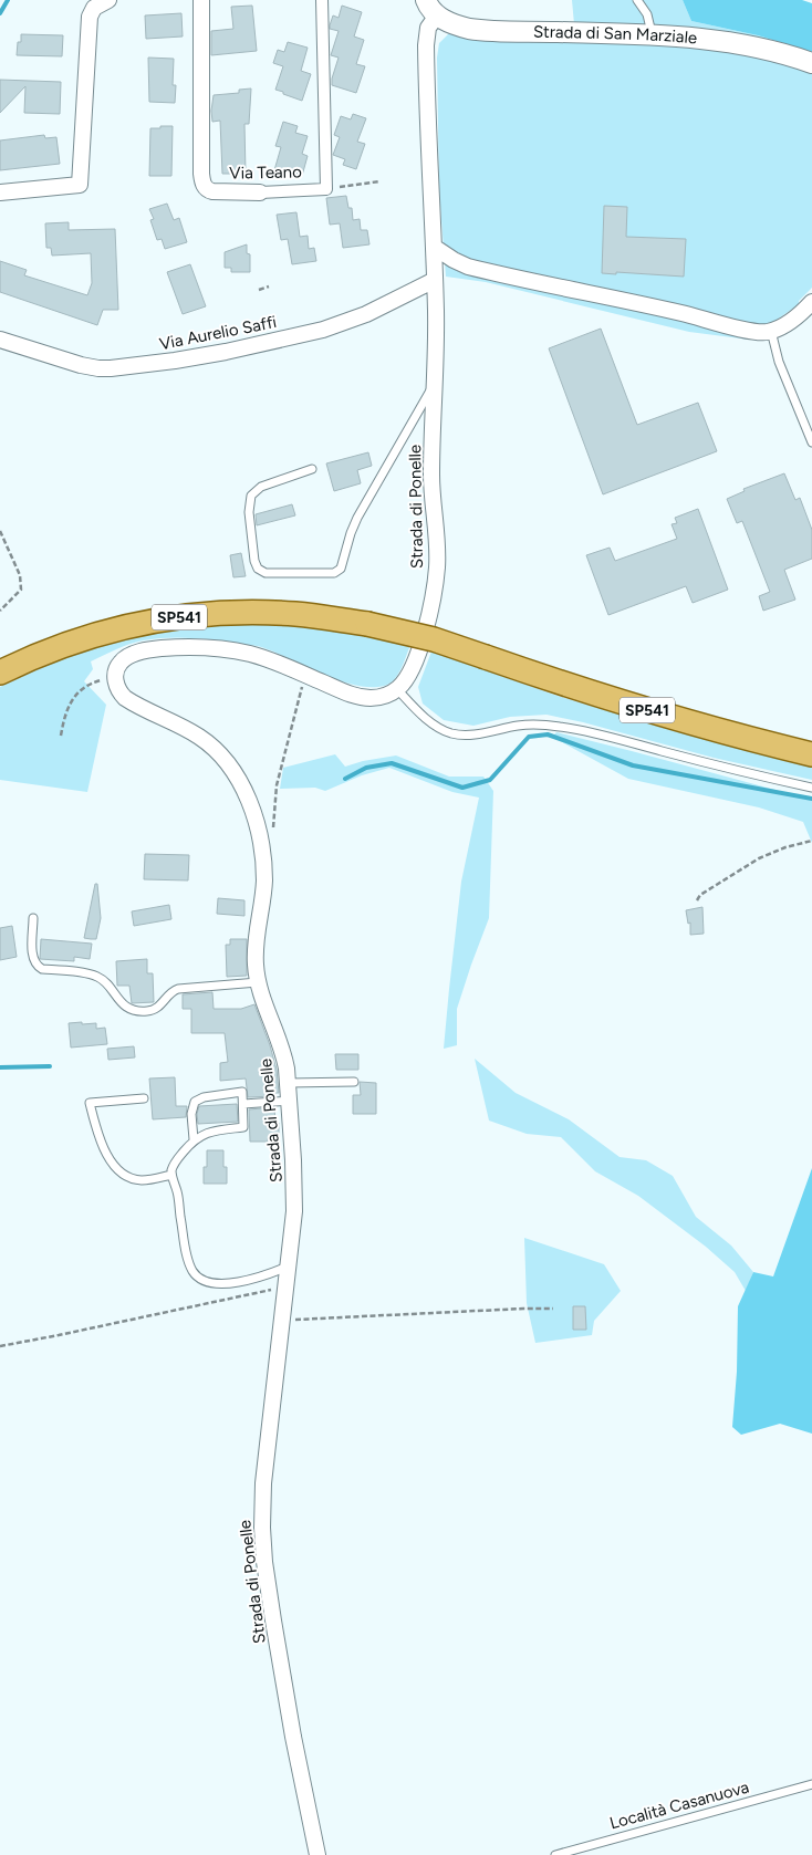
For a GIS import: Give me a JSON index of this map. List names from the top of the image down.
{
  "streets": {
    "main road": ["SP541"],
    "street": [
      "Strada di San Marziale",
      "Via Teano",
      "Via Aurelio Saffi",
      "Strada di Ponelle"
    ],
    "lane": ["Località Casanuova"]
  },
  "crossings": [
    ["Strada di San Marziale", "Strada di Ponelle"],
    ["Via Aurelio Saffi", "Strada di Ponelle"]
  ]
}
